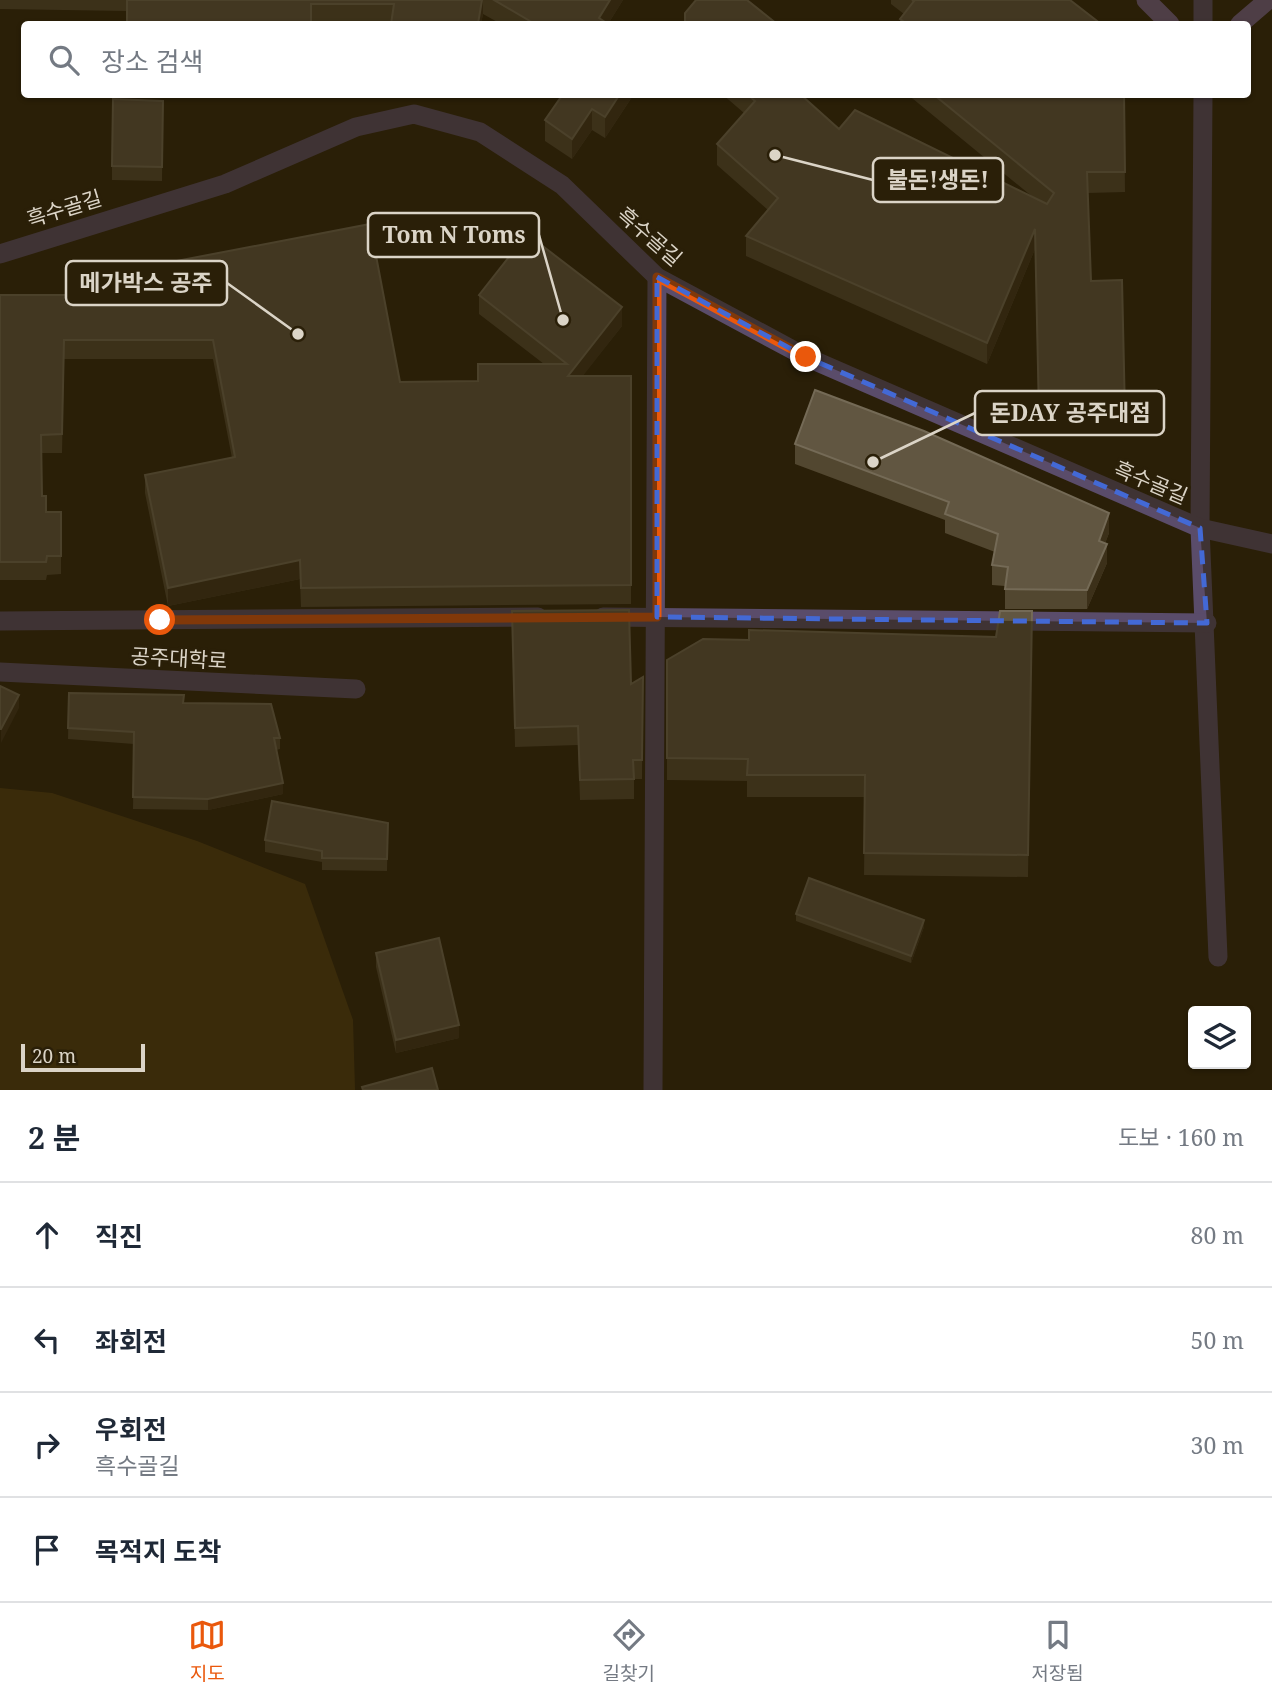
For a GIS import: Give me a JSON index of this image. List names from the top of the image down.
{
  "streets": {
    "street": ["흑수골길", "공주대학로"]
  },
  "places": [
    "불돈!생돈!",
    "Tom N Toms",
    "메가박스 공주",
    "돈DAY 공주대점"
  ],
  "scale_bar": "20 m",
  "page": {
    "search": "장소 검색",
    "scale": "20 m",
    "heading": ["2 분", "도보 · 160 m"],
    "list": [
      ["직진", "80 m"],
      ["좌회전", "50 m"],
      ["우회전", "흑수골길", "30 m"],
      "목적지 도착"
    ],
    "nav": ["지도", "길찾기", "저장됨"]
  }
}
